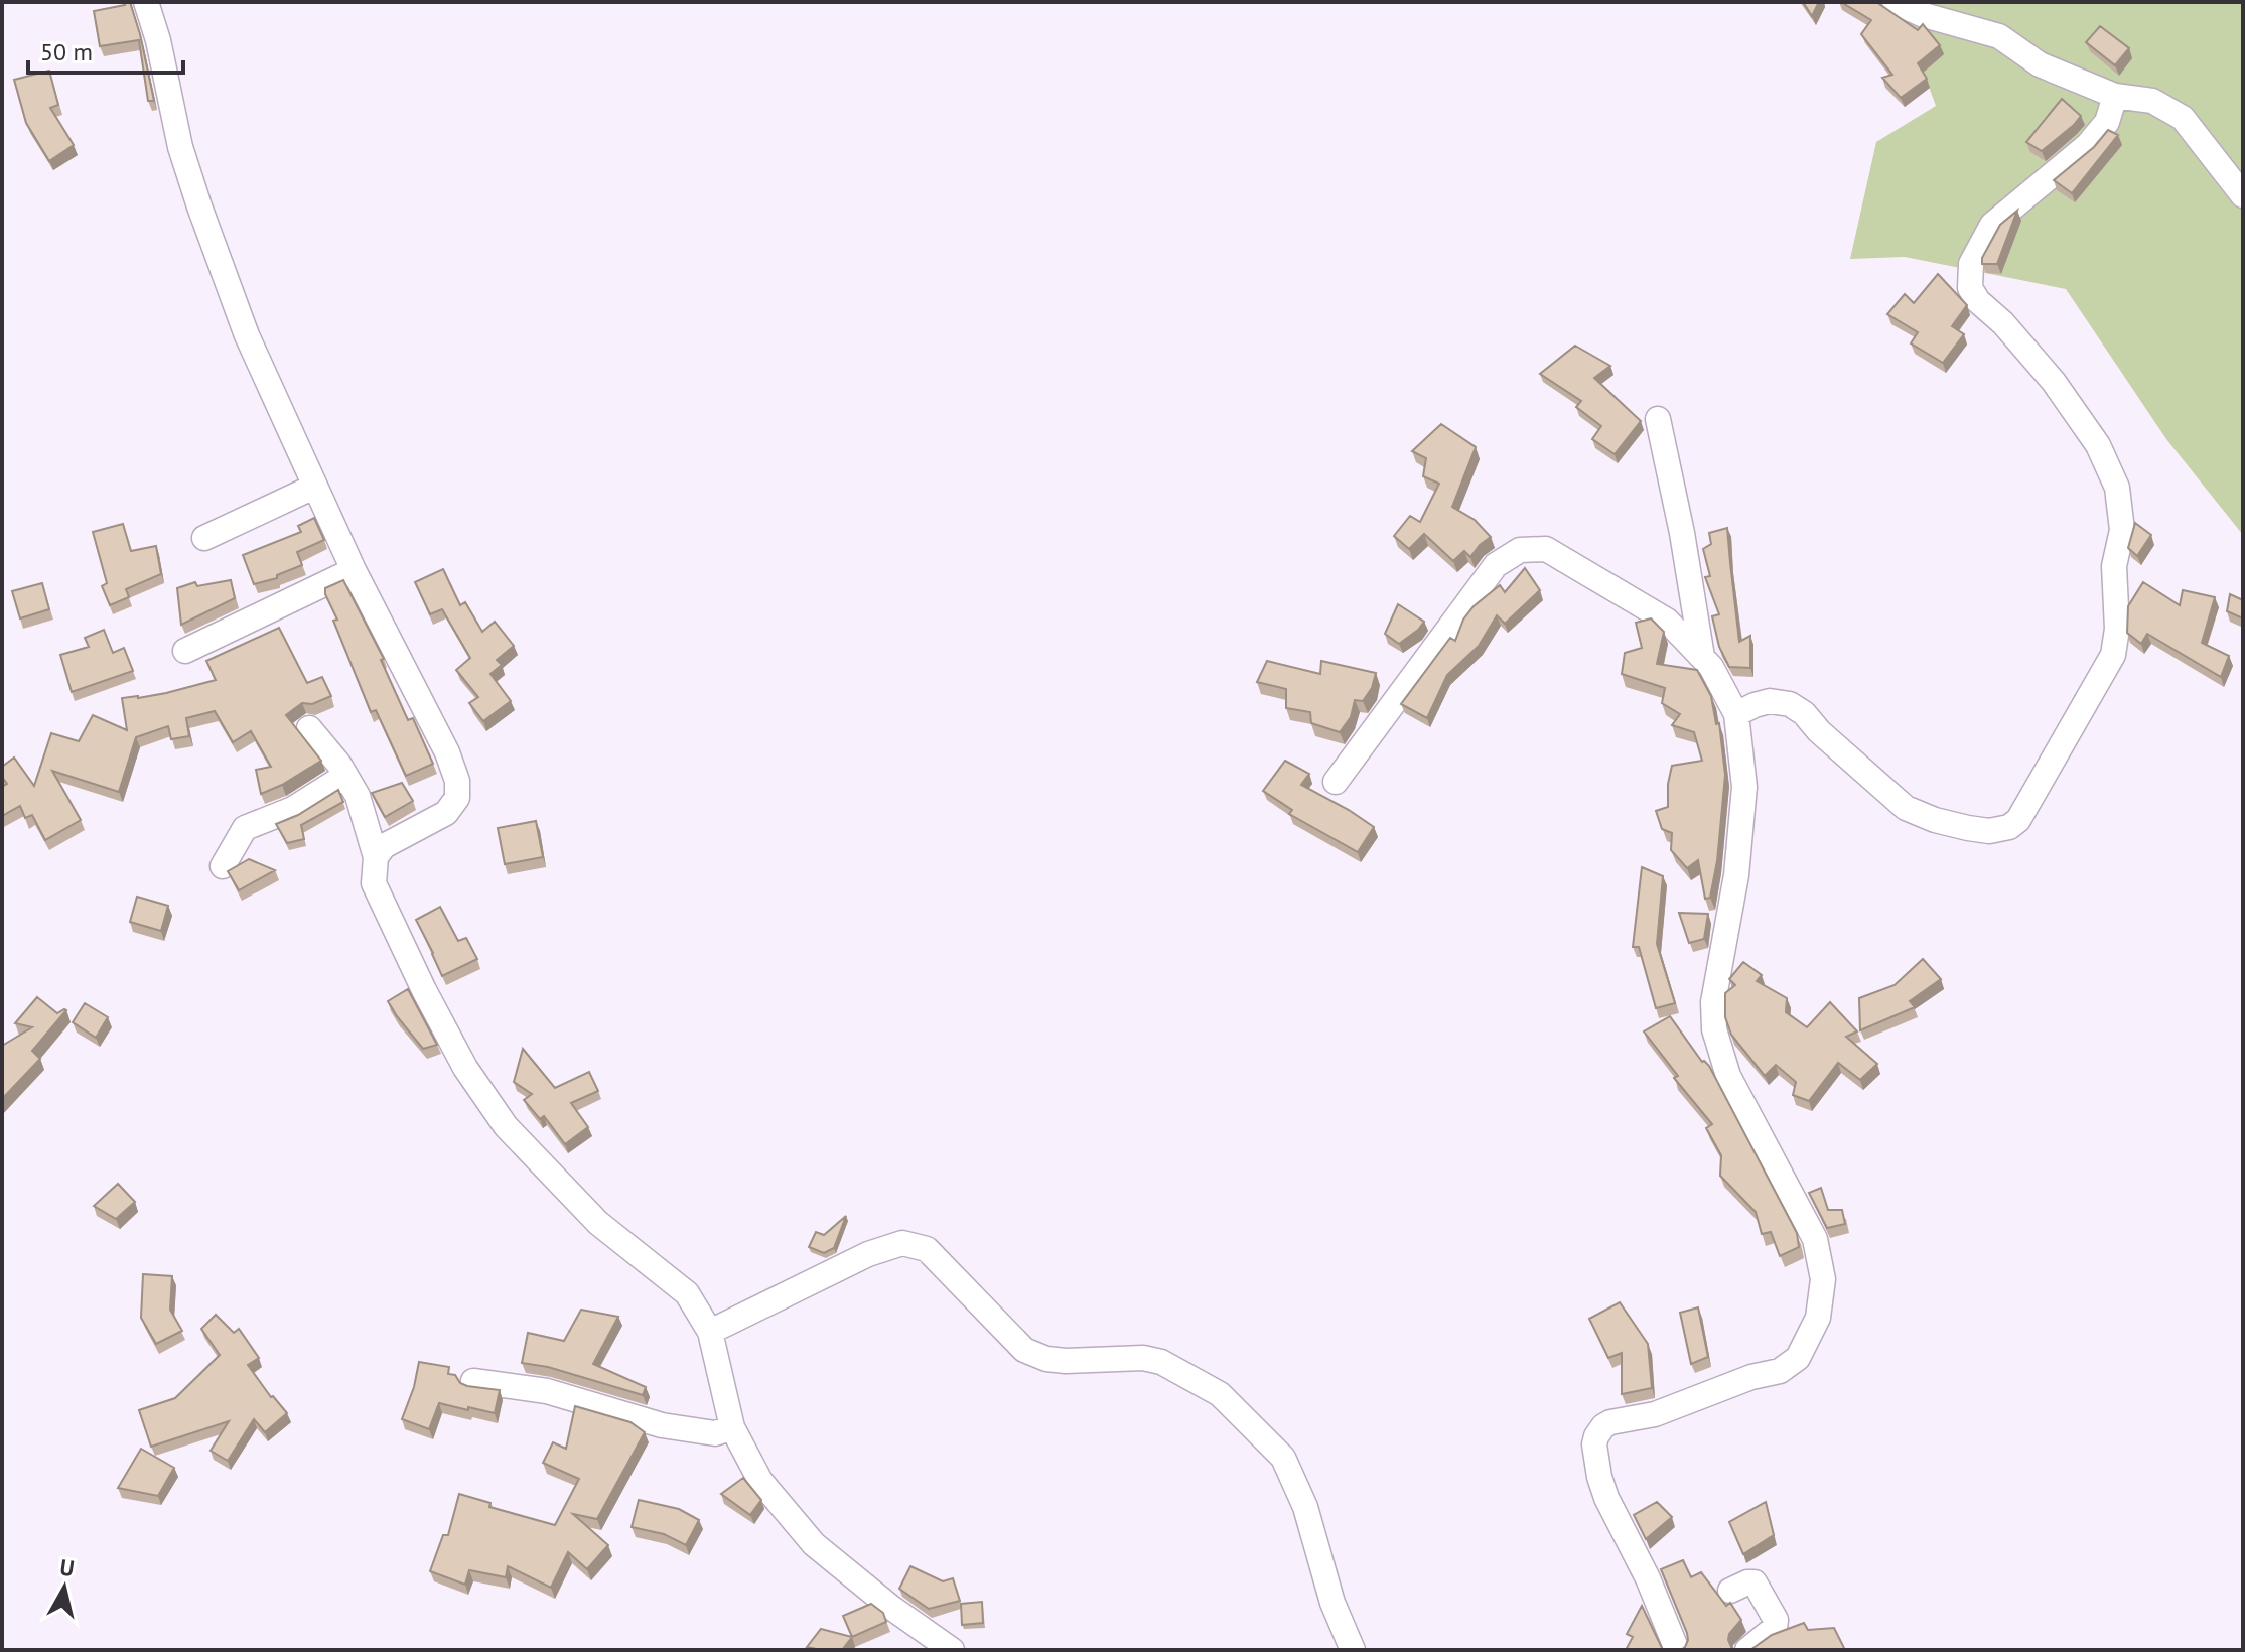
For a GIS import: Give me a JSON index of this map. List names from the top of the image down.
{
  "scale_bar": "50 m",
  "north": "top"
}
